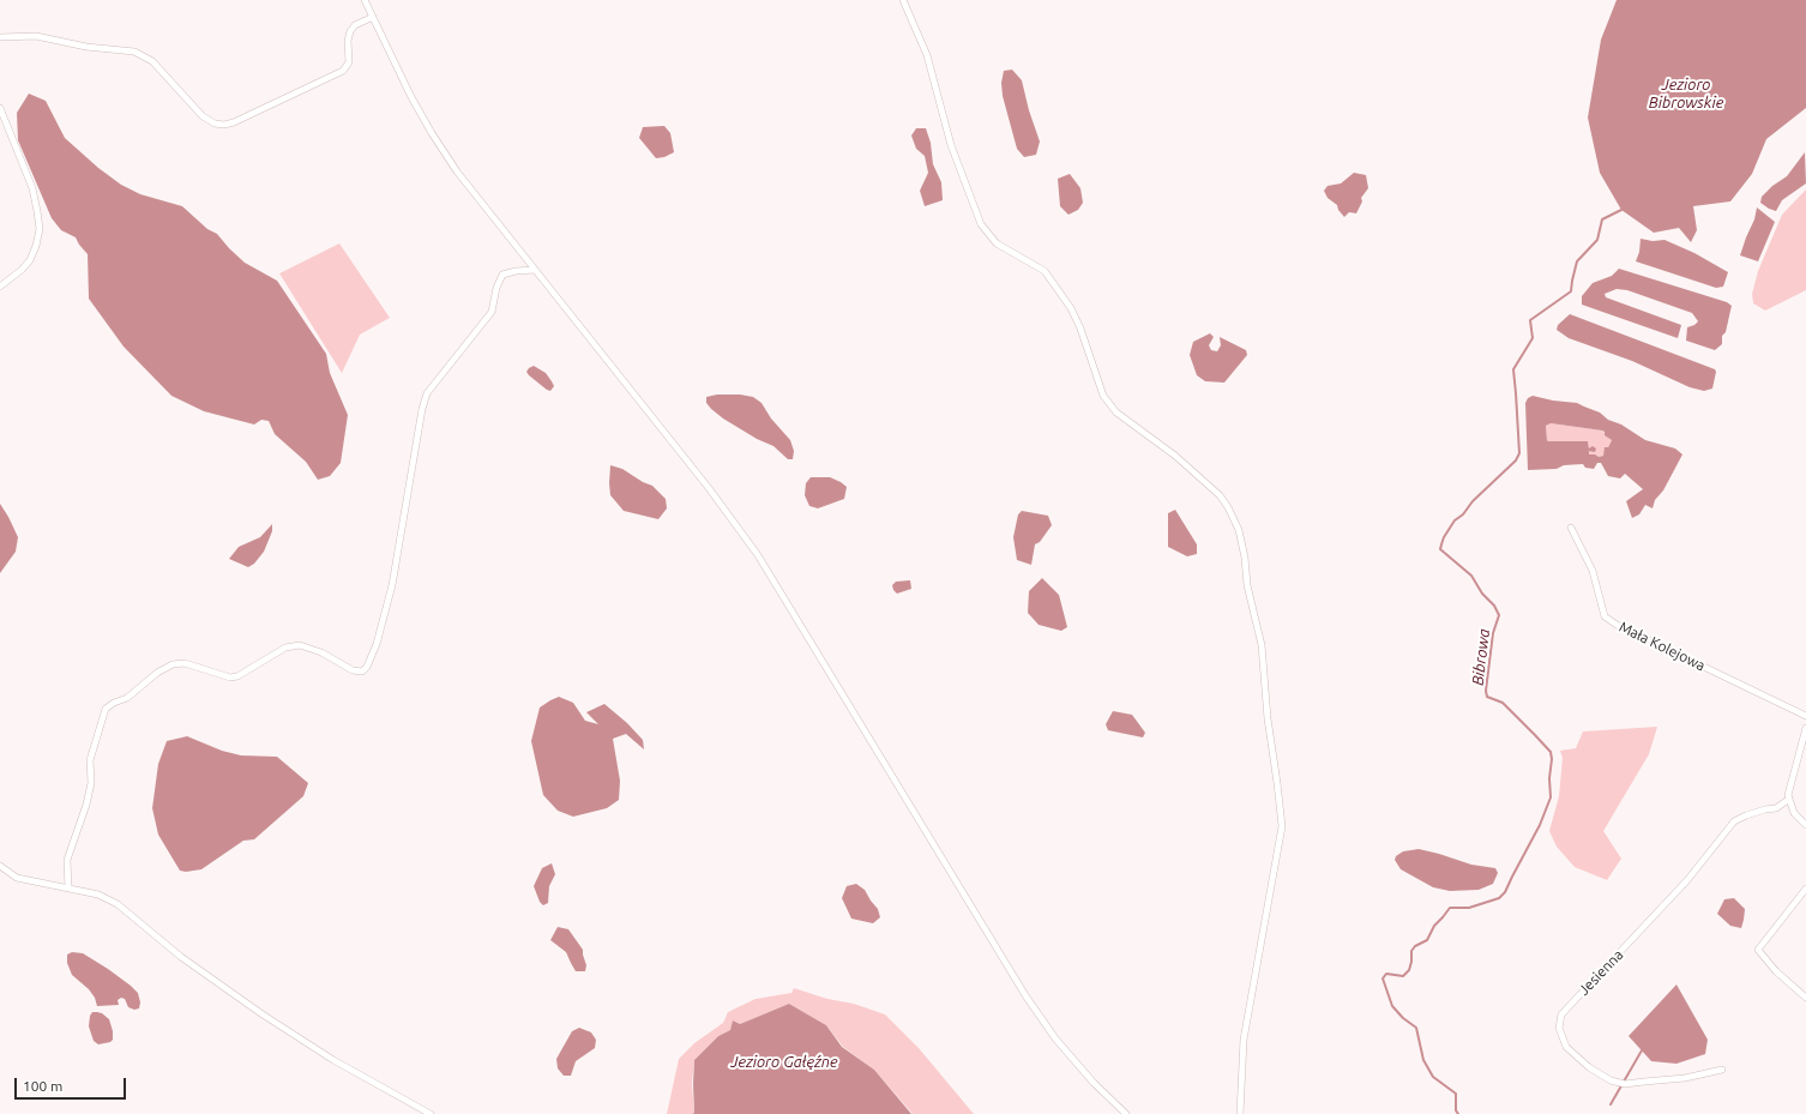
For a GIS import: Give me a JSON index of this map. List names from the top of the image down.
{
  "streets": {
    "street": ["Mała Kolejowa", "Jesienna"]
  },
  "water": ["Jezioro Bibrowskie", "Bibrowa", "Jezioro Gałęźne"],
  "scale_bar": "100 m"
}
